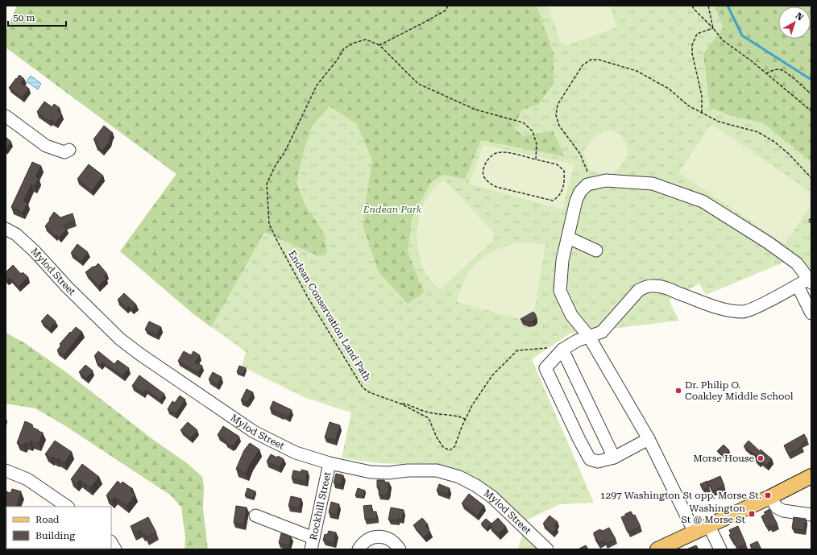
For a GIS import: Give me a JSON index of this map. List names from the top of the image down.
{
  "streets": {
    "street": ["Mylod Street", "Rockhill Street"],
    "path": ["Endean Conservation Land Path"]
  },
  "crossings": [
    ["Mylod Street", "Rockhill Street"]
  ],
  "parks": ["Endean Park"],
  "places": {
    "other": ["Dr. Philip O. Coakley Middle School", "Morse House"],
    "transit": ["1297 Washington St opp. Morse St.", "Washington St @ Morse St"]
  },
  "legend": ["Road", "Building"],
  "scale_bar": "50 m",
  "north": "top right"
}
